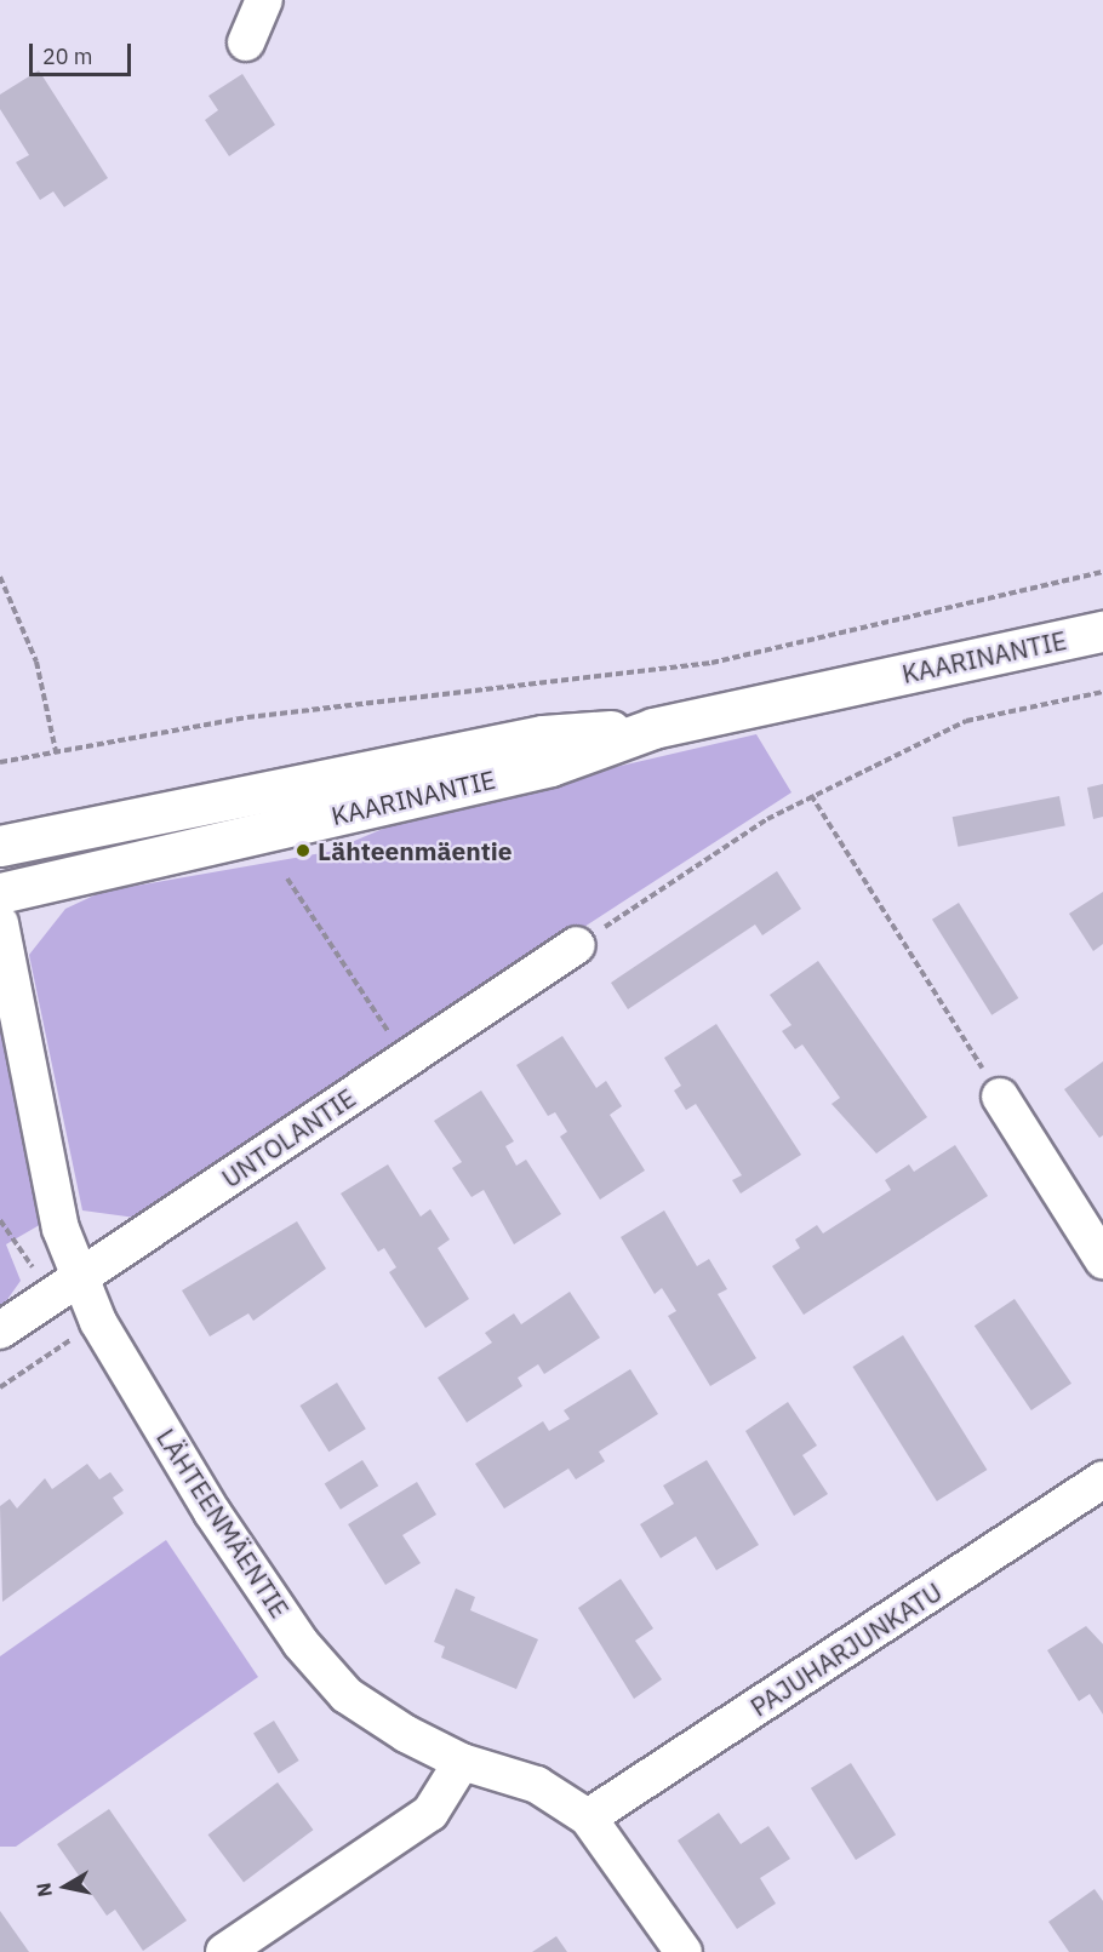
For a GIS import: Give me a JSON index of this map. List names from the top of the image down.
{
  "streets": {
    "main road": ["KAARINANTIE"],
    "street": ["UNTOLANTIE", "LÄHTEENMÄENTIE", "PAJUHARJUNKATU"]
  },
  "crossings": [
    ["UNTOLANTIE", "LÄHTEENMÄENTIE"],
    ["LÄHTEENMÄENTIE", "PAJUHARJUNKATU"]
  ],
  "places": ["Lähteenmäentie"],
  "scale_bar": "20 m",
  "north": "left"
}
